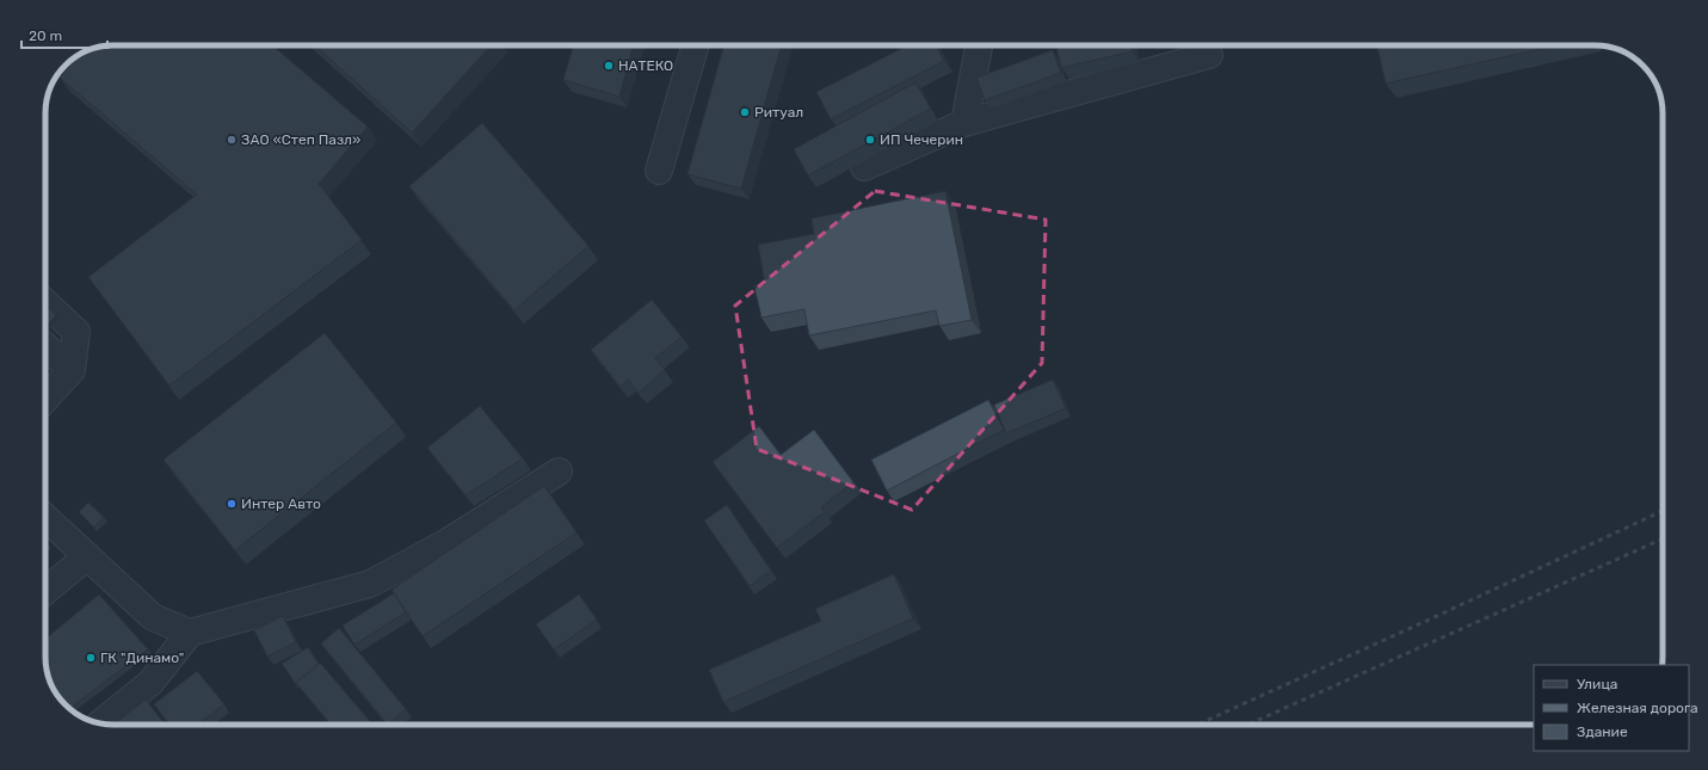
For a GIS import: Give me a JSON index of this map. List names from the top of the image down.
{
  "places": [
    "НАТЕКО",
    "Ритуал",
    "ЗАО «Степ Пазл»",
    "ИП Чечерин",
    "Интер Авто",
    "ГК \"Динамо\""
  ],
  "legend": ["Улица", "Железная дорога", "Здание"],
  "scale_bar": "20 m"
}
